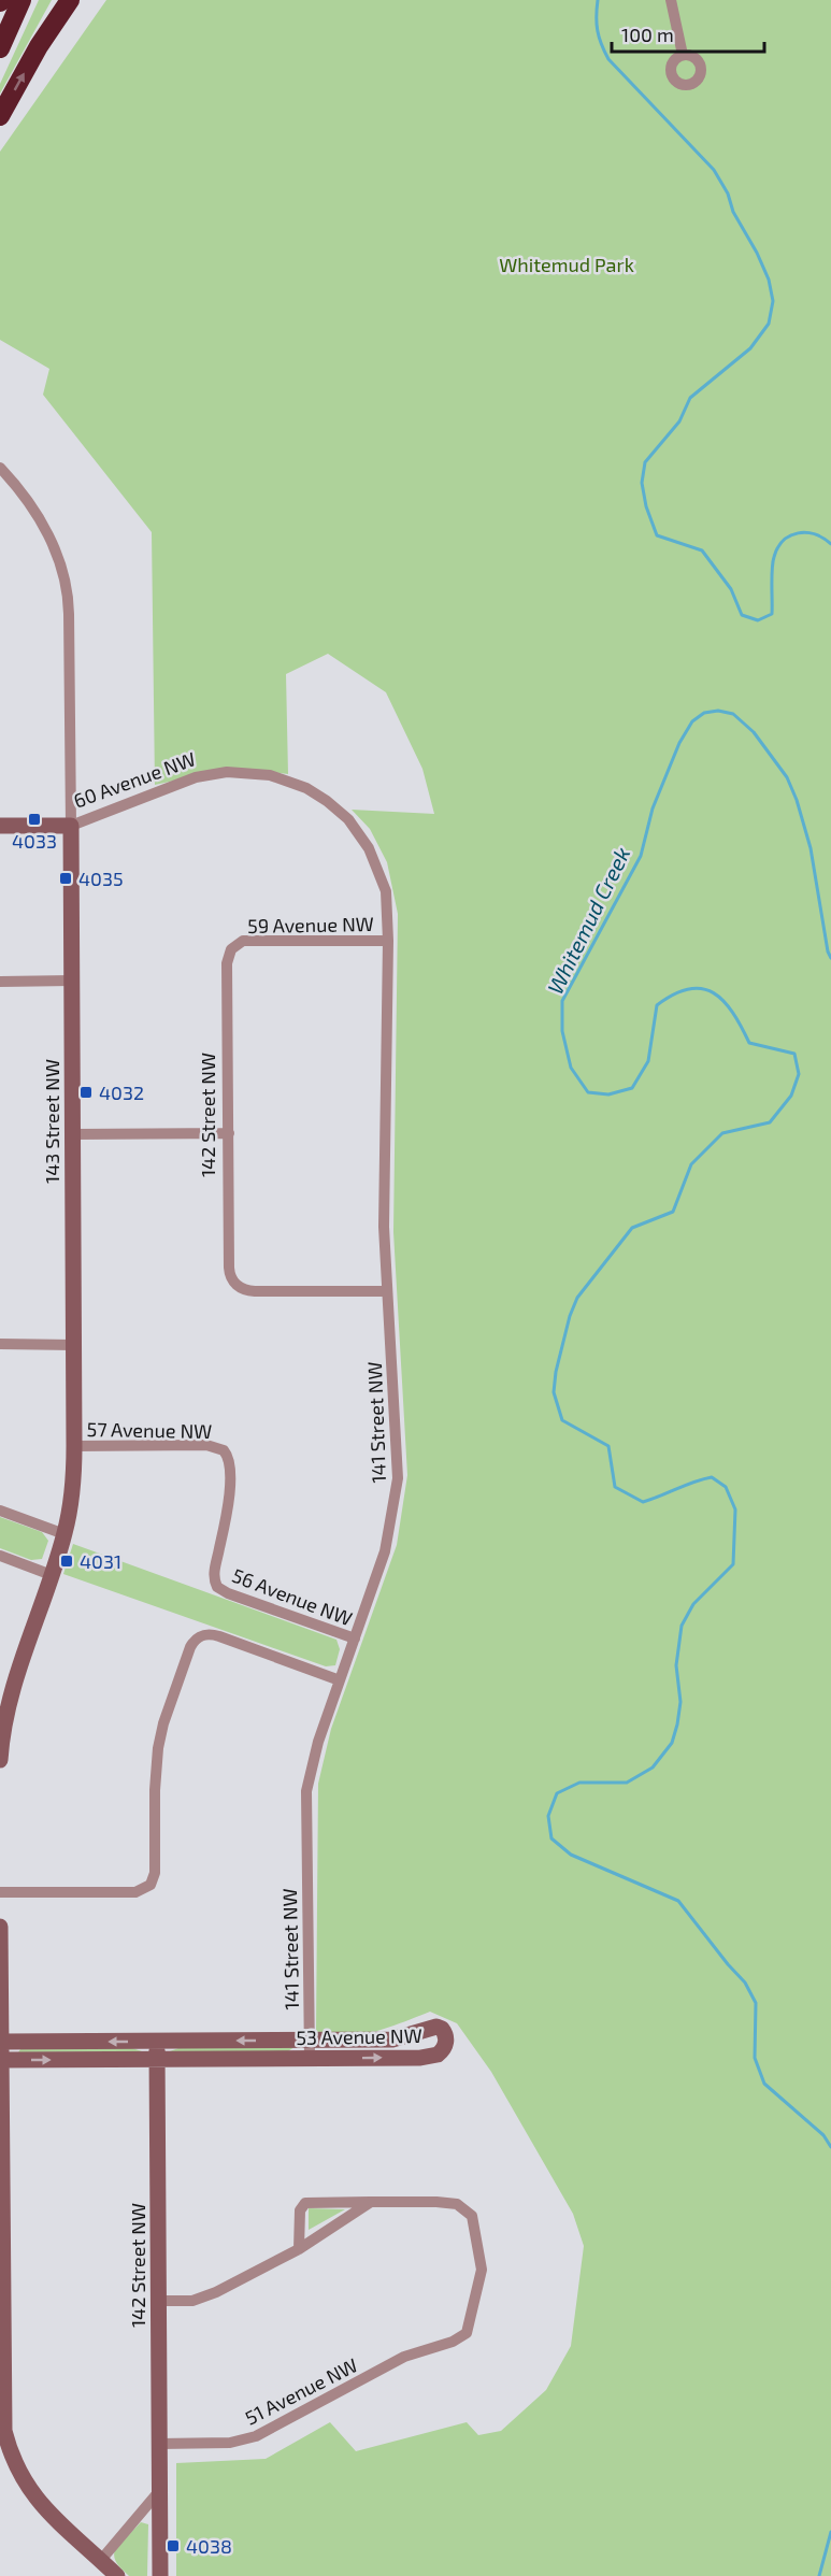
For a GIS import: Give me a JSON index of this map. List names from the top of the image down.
{
  "streets": {
    "street": [
      "60 Avenue NW",
      "59 Avenue NW",
      "142 Street NW",
      "143 Street NW",
      "141 Street NW",
      "57 Avenue NW",
      "56 Avenue NW",
      "53 Avenue NW",
      "51 Avenue NW"
    ]
  },
  "crossings": [
    ["60 Avenue NW", "143 Street NW"],
    ["60 Avenue NW", "141 Street NW"],
    ["59 Avenue NW", "142 Street NW"],
    ["59 Avenue NW", "141 Street NW"],
    ["142 Street NW", "141 Street NW"],
    ["142 Street NW", "53 Avenue NW"],
    ["142 Street NW", "51 Avenue NW"],
    ["143 Street NW", "57 Avenue NW"],
    ["141 Street NW", "56 Avenue NW"],
    ["141 Street NW", "53 Avenue NW"],
    ["57 Avenue NW", "56 Avenue NW"]
  ],
  "water": ["Whitemud Creek"],
  "parks": ["Whitemud Park"],
  "places": {
    "transit": [
      "4033",
      "4035",
      "4032",
      "4031",
      "4038"
    ]
  },
  "scale_bar": "100 m"
}
